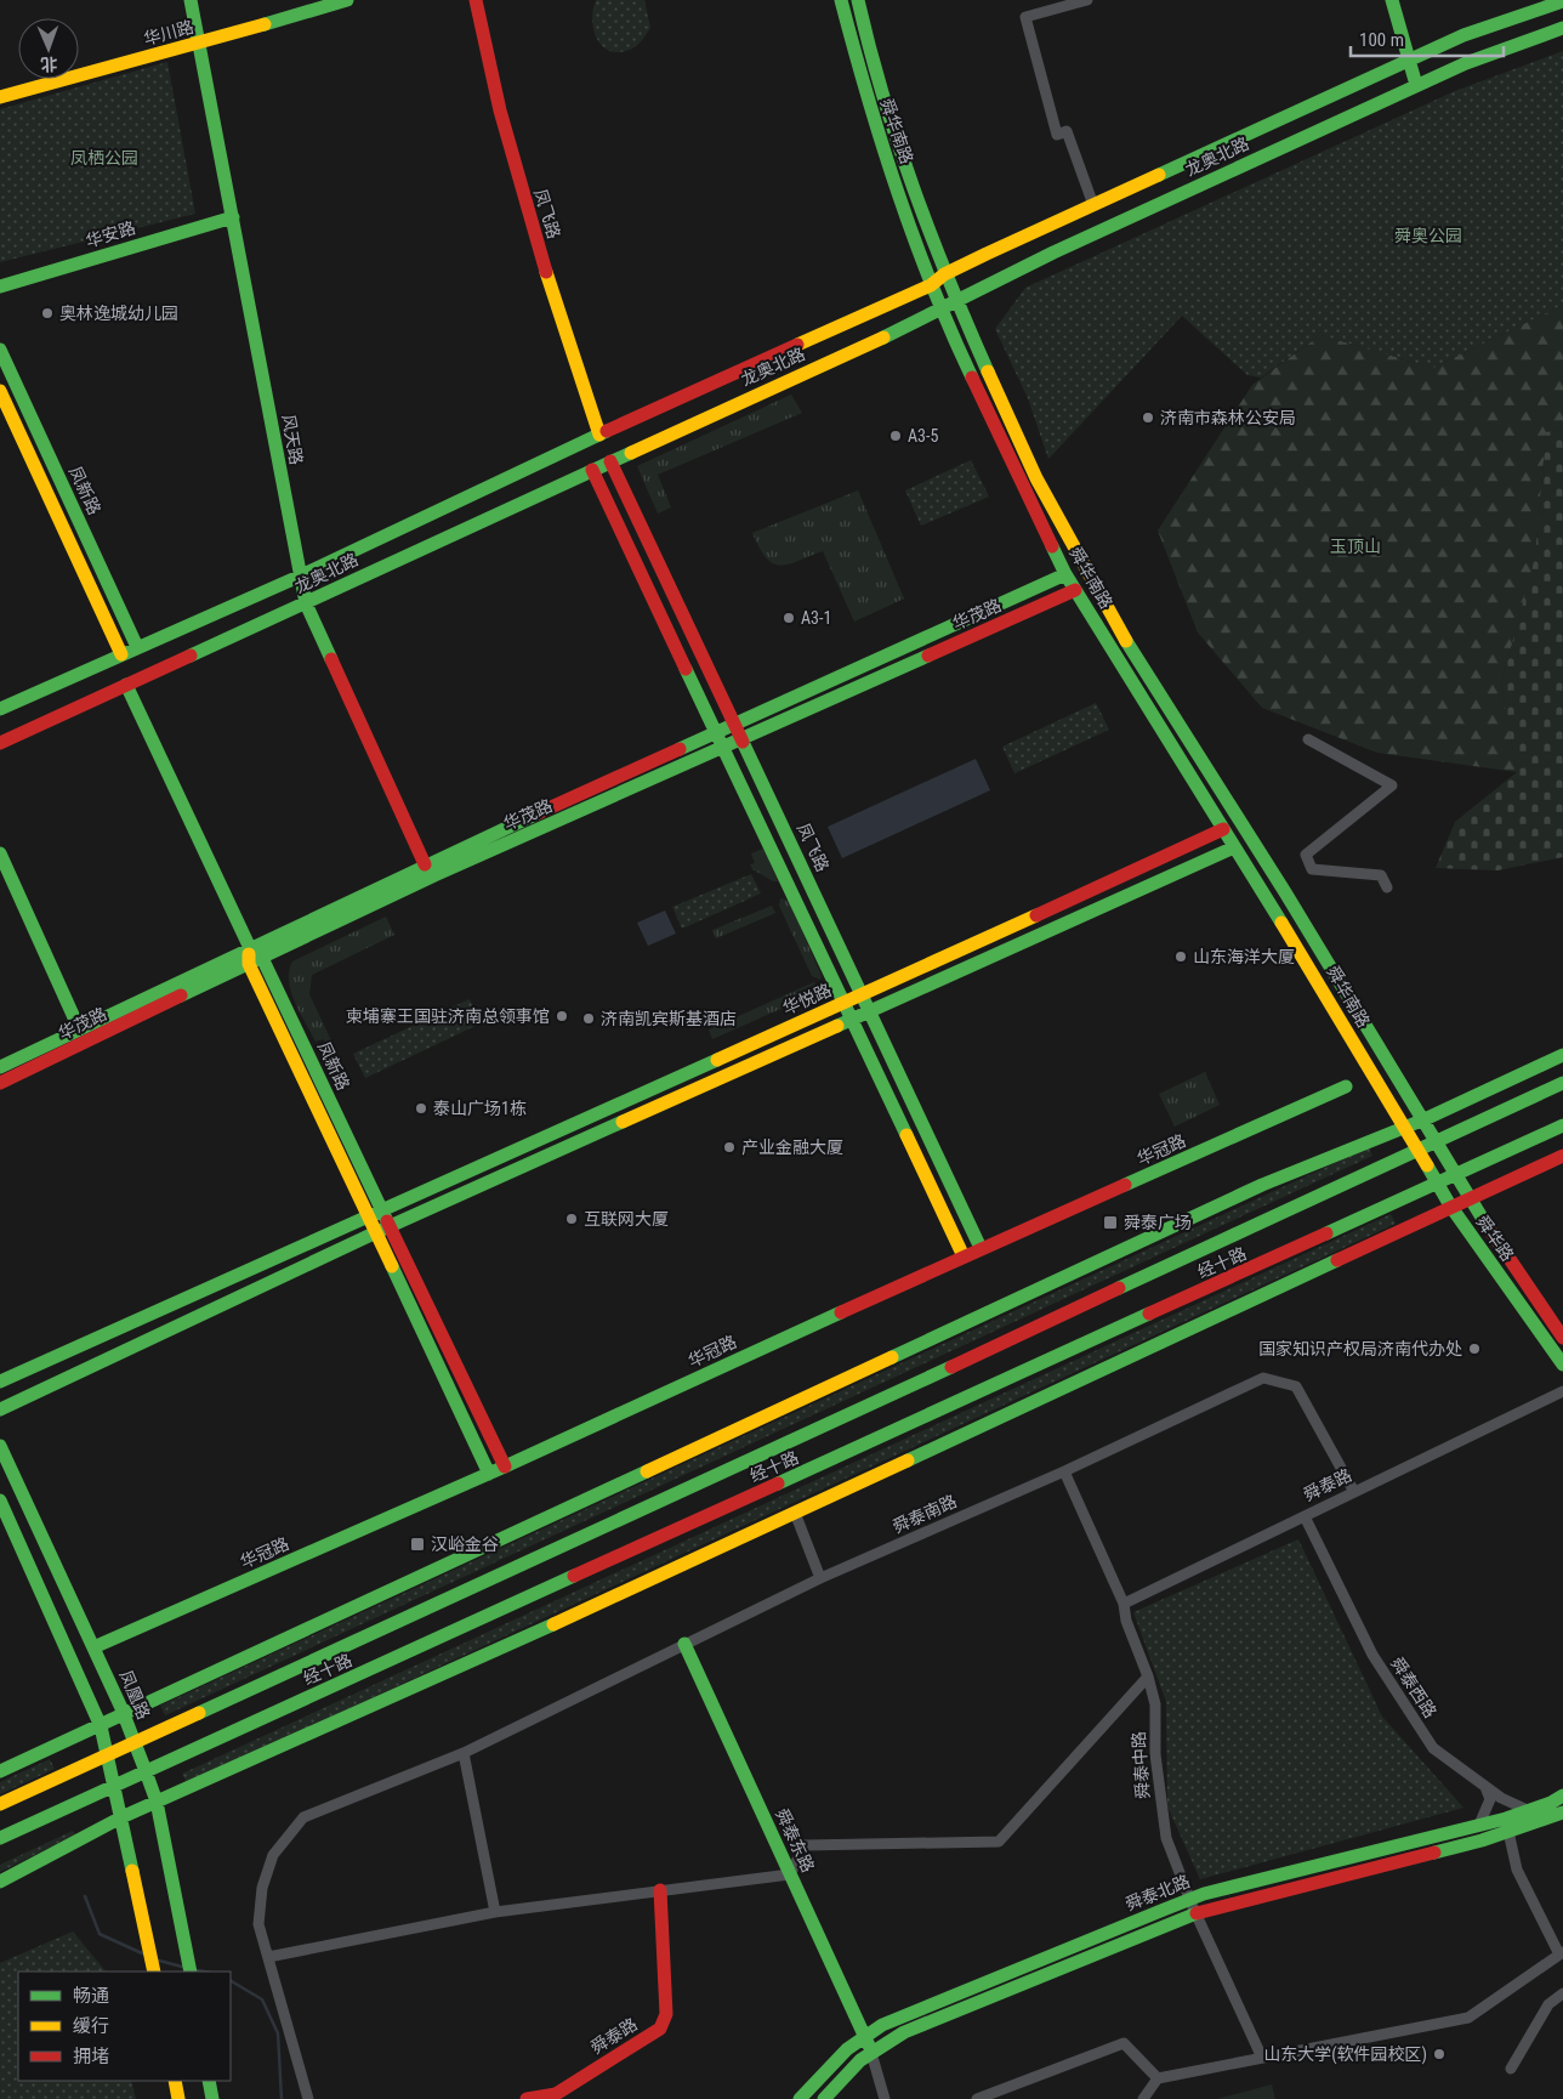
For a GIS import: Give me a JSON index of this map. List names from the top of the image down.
{
  "streets": {
    "main road": [
      "华川路",
      "舜华南路",
      "龙奥北路",
      "凤飞路",
      "华安路",
      "风天路",
      "凤新路",
      "华茂路",
      "华悦路",
      "华冠路",
      "舜华路",
      "经十路",
      "舜泰路",
      "凤凰路",
      "舜泰东路",
      "舜泰北路"
    ],
    "street": ["舜泰南路", "舜泰西路", "舜泰中路"]
  },
  "crossings": [
    ["华川路", "风天路"],
    ["舜华南路", "龙奥北路"],
    ["舜华南路", "华茂路"],
    ["舜华南路", "华悦路"],
    ["舜华南路", "舜华路"],
    ["龙奥北路", "凤飞路"],
    ["龙奥北路", "风天路"],
    ["龙奥北路", "凤新路"],
    ["凤飞路", "华茂路"],
    ["凤飞路", "华悦路"],
    ["凤飞路", "华冠路"],
    ["华安路", "风天路"],
    ["风天路", "华茂路"],
    ["凤新路", "华茂路"],
    ["凤新路", "华悦路"],
    ["凤新路", "华冠路"],
    ["华冠路", "凤凰路"],
    ["舜华路", "经十路"],
    ["经十路", "凤凰路"],
    ["舜泰路", "舜泰南路"],
    ["舜泰路", "舜泰西路"],
    ["舜泰路", "舜泰中路"],
    ["舜泰南路", "舜泰东路"],
    ["舜泰西路", "舜泰北路"],
    ["舜泰中路", "舜泰北路"],
    ["舜泰东路", "舜泰北路"]
  ],
  "parks": ["凤栖公园", "舜奥公园", "玉顶山"],
  "places": {
    "other": [
      "奥林逸城幼儿园",
      "济南市森林公安局",
      "A3-5",
      "A3-1",
      "山东海洋大厦",
      "柬埔寨王国驻济南总领事馆",
      "济南凯宾斯基酒店",
      "泰山广场1栋",
      "产业金融大厦",
      "互联网大厦",
      "国家知识产权局济南代办处",
      "山东大学(软件园校区)"
    ],
    "transit": ["舜泰广场", "汉峪金谷"]
  },
  "legend": ["畅通", "缓行", "拥堵"],
  "scale_bar": "100 m",
  "north": "bottom"
}
